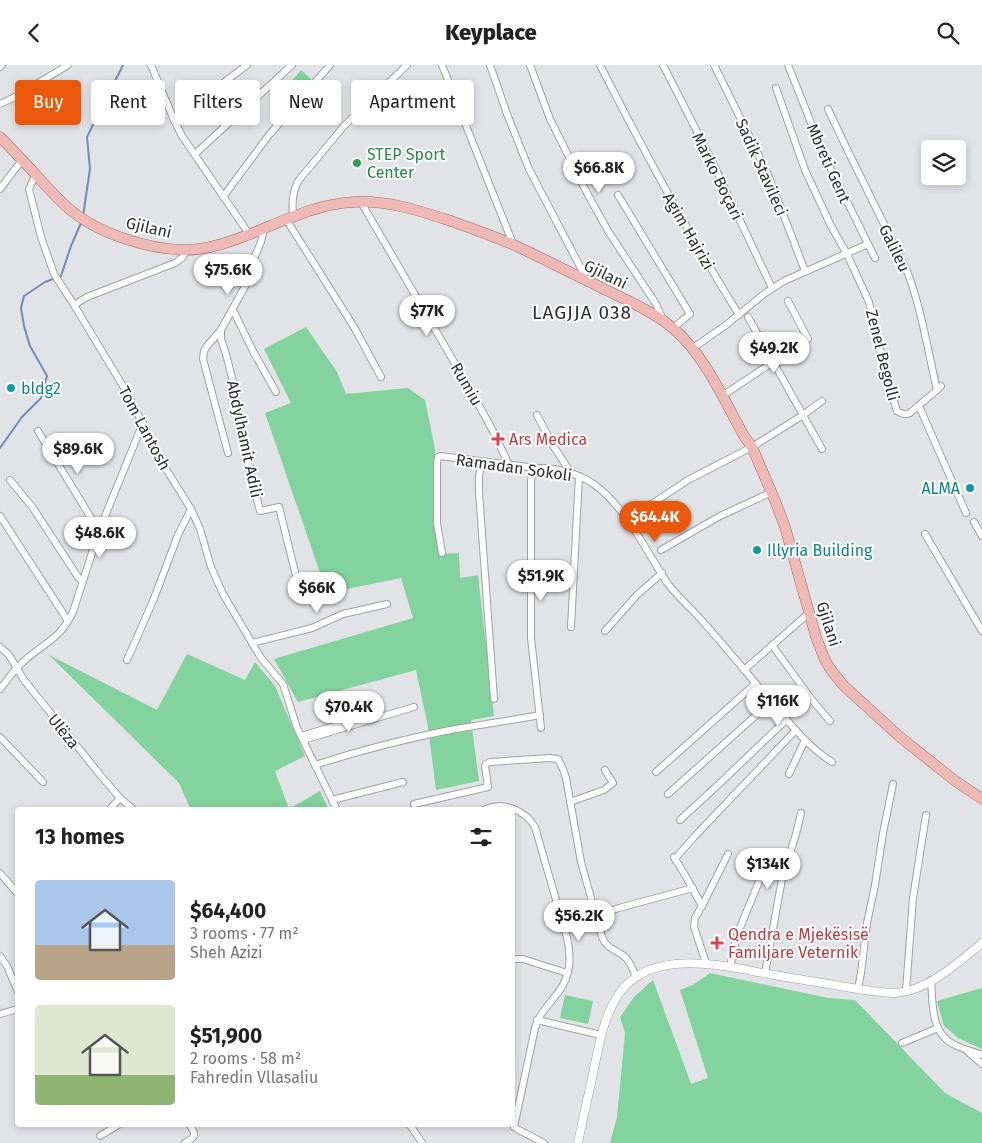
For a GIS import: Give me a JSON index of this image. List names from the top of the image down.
{
  "streets": {
    "main road": ["Gjilani"],
    "street": [
      "Mbreti Gent",
      "Sadik Stavileci",
      "Marko Boçari",
      "Agim Hajrizi",
      "Galileu",
      "Zenel Begolli",
      "Rumiu",
      "Tom Lantosh",
      "Abdylhamit Adili",
      "Ramadan Sokoli",
      "Ulëza"
    ]
  },
  "crossings": [
    ["Mbreti Gent", "Zenel Begolli"],
    ["Gjilani", "Rumiu"],
    ["Gjilani", "Tom Lantosh"],
    ["Galileu", "Zenel Begolli"],
    ["Rumiu", "Ramadan Sokoli"]
  ],
  "districts": ["LAGJJA 038"],
  "places": {
    "other": [
      "STEP Sport Center",
      "bldg2",
      "ALMA",
      "Illyria Building"
    ],
    "health": ["Ars Medica", "Qendra e Mjekësisë Familjare Veternik"]
  },
  "page": {
    "header": "Keyplace",
    "chip": [
      "Buy",
      "Rent",
      "Filters",
      "New",
      "Apartment"
    ],
    "price": [
      "$66.8K",
      "$75.6K",
      "$77K",
      "$49.2K",
      "$89.6K",
      "$64.4K",
      "$48.6K",
      "$51.9K",
      "$66K",
      "$116K",
      "$70.4K",
      "$134K",
      "$56.2K"
    ],
    "heading": "13 homes",
    "list": [
      {
        "name": "$64,400",
        "note": "3 rooms · 77 m² · Sheh Azizi"
      },
      {
        "name": "$51,900",
        "note": "2 rooms · 58 m² · Fahredin Vllasaliu"
      }
    ]
  }
}
